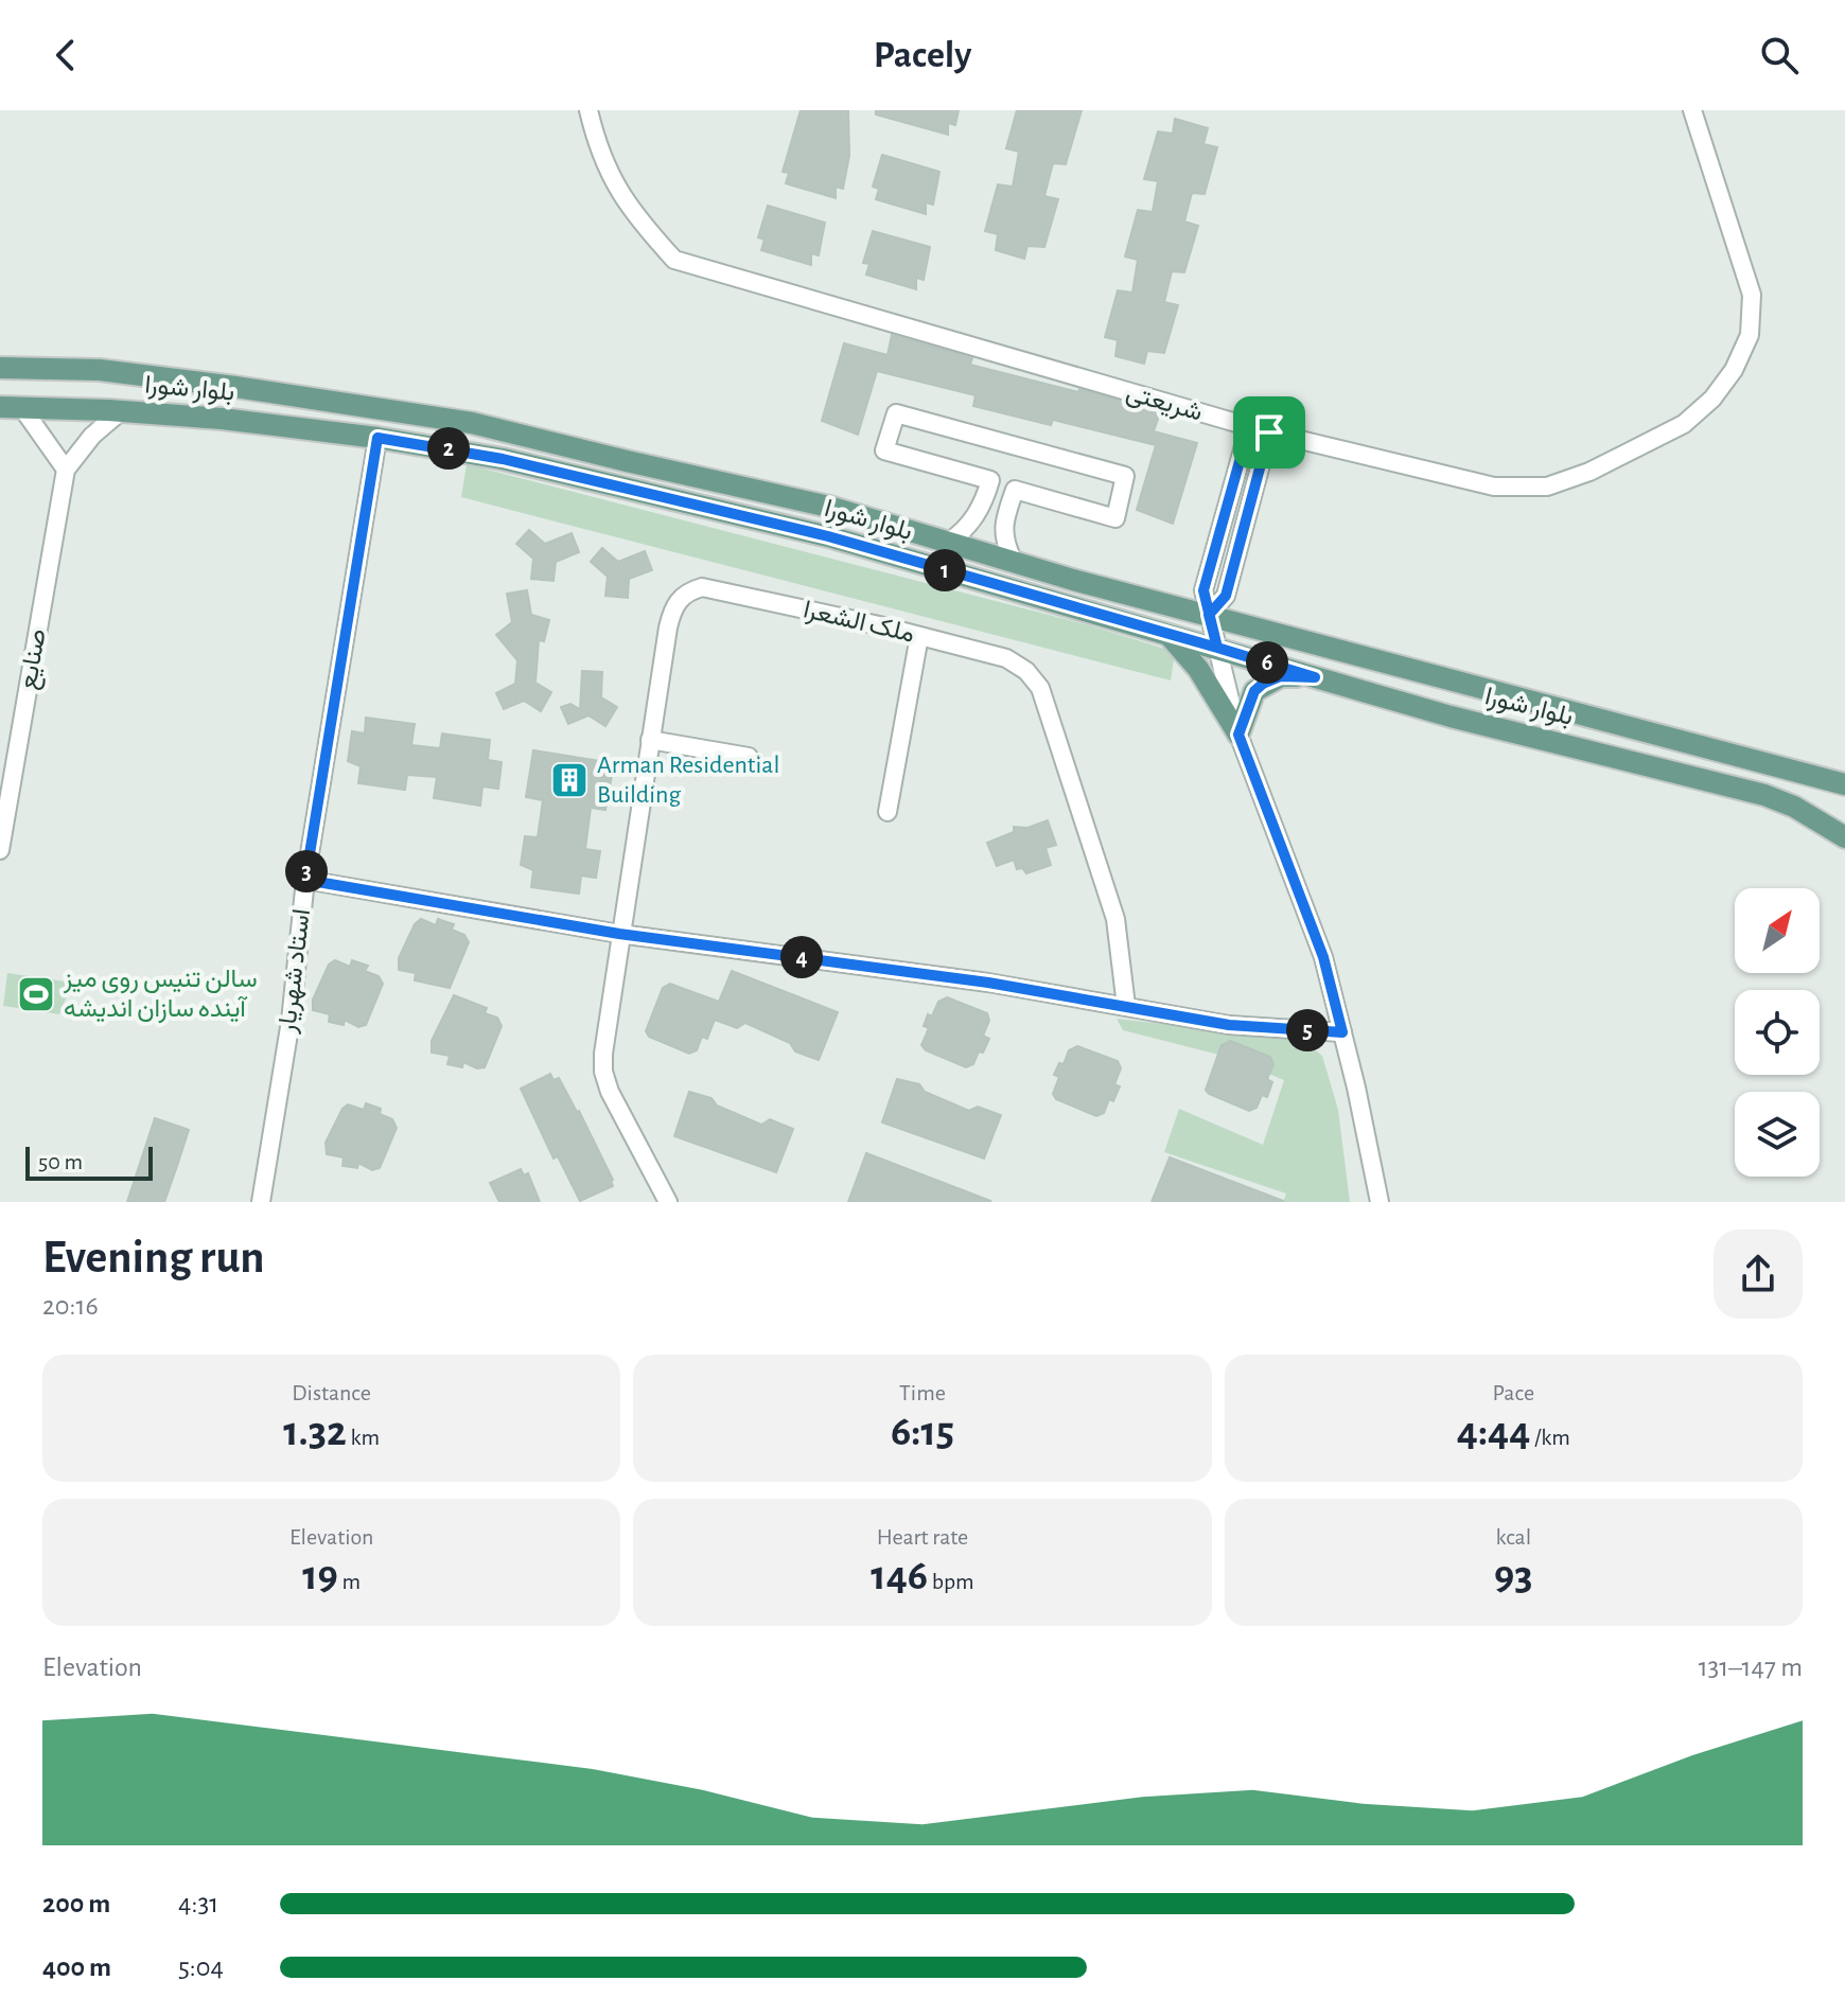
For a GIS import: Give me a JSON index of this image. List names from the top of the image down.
{
  "streets": {
    "main road": ["بلوار شورا"],
    "street": [
      "شریعتی",
      "ملک الشعرا",
      "صنایع",
      "استاد شهریار"
    ]
  },
  "crossings": [
    ["بلوار شورا", "استاد شهریار"]
  ],
  "places": {
    "building": ["Arman Residential Building"],
    "sports": ["سالن تنیس روی میز آینده سازان اندیشه"]
  },
  "scale_bar": "50 m",
  "north": "top right",
  "page": {
    "header": "Pacely",
    "pins": [
      "2",
      "1",
      "6",
      "3",
      "4",
      "5"
    ],
    "scale": "50 m",
    "heading": ["Evening run", "20:16"],
    "stats": [
      ["Distance", "1.32 km"],
      ["Time", "6:15"],
      ["Pace", "4:44 /km"],
      ["Elevation", "19 m"],
      ["Heart rate", "146 bpm"],
      ["kcal", "93"]
    ],
    "chart": ["Elevation", "131–147 m"],
    "list": [
      {
        "name": "200 m",
        "note": "4:31"
      },
      {
        "name": "400 m",
        "note": "5:04"
      }
    ]
  }
}
